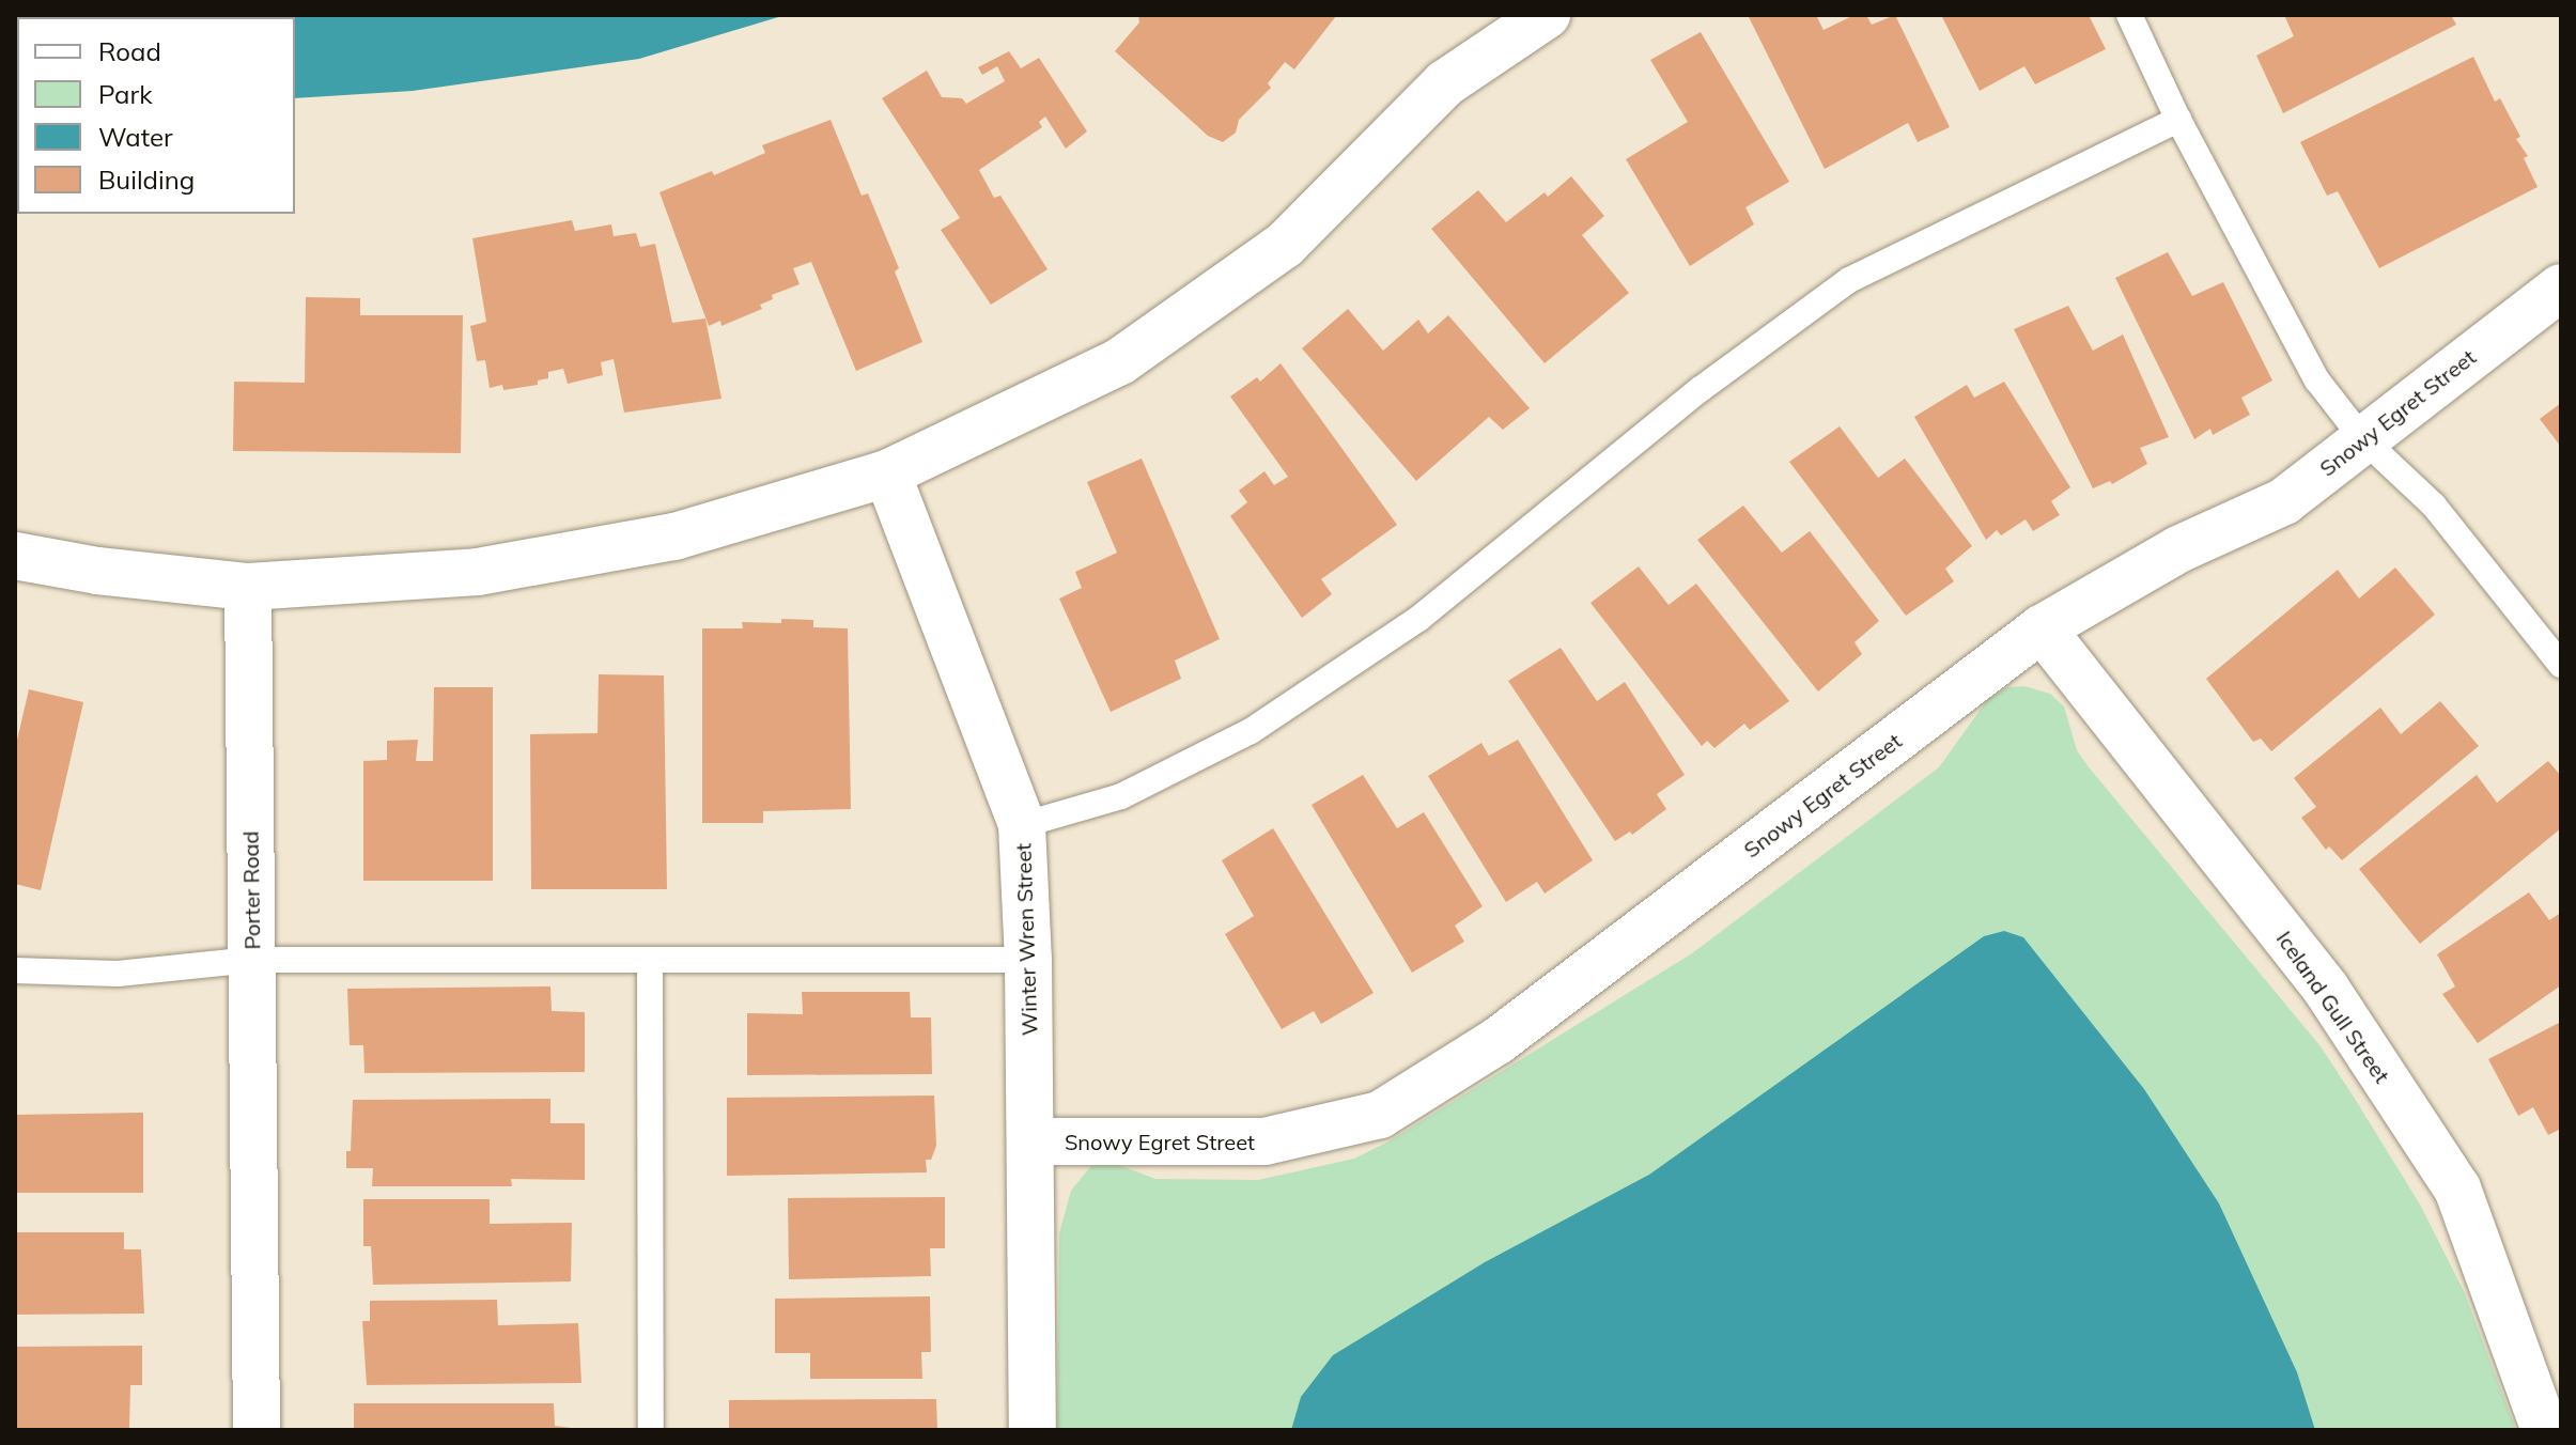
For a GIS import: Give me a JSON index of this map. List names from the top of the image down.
{
  "streets": {
    "street": [
      "Snowy Egret Street",
      "Porter Road",
      "Winter Wren Street",
      "Iceland Gull Street"
    ]
  },
  "crossings": [
    ["Snowy Egret Street", "Winter Wren Street"],
    ["Snowy Egret Street", "Iceland Gull Street"]
  ],
  "legend": [
    "Road",
    "Park",
    "Water",
    "Building"
  ]
}
